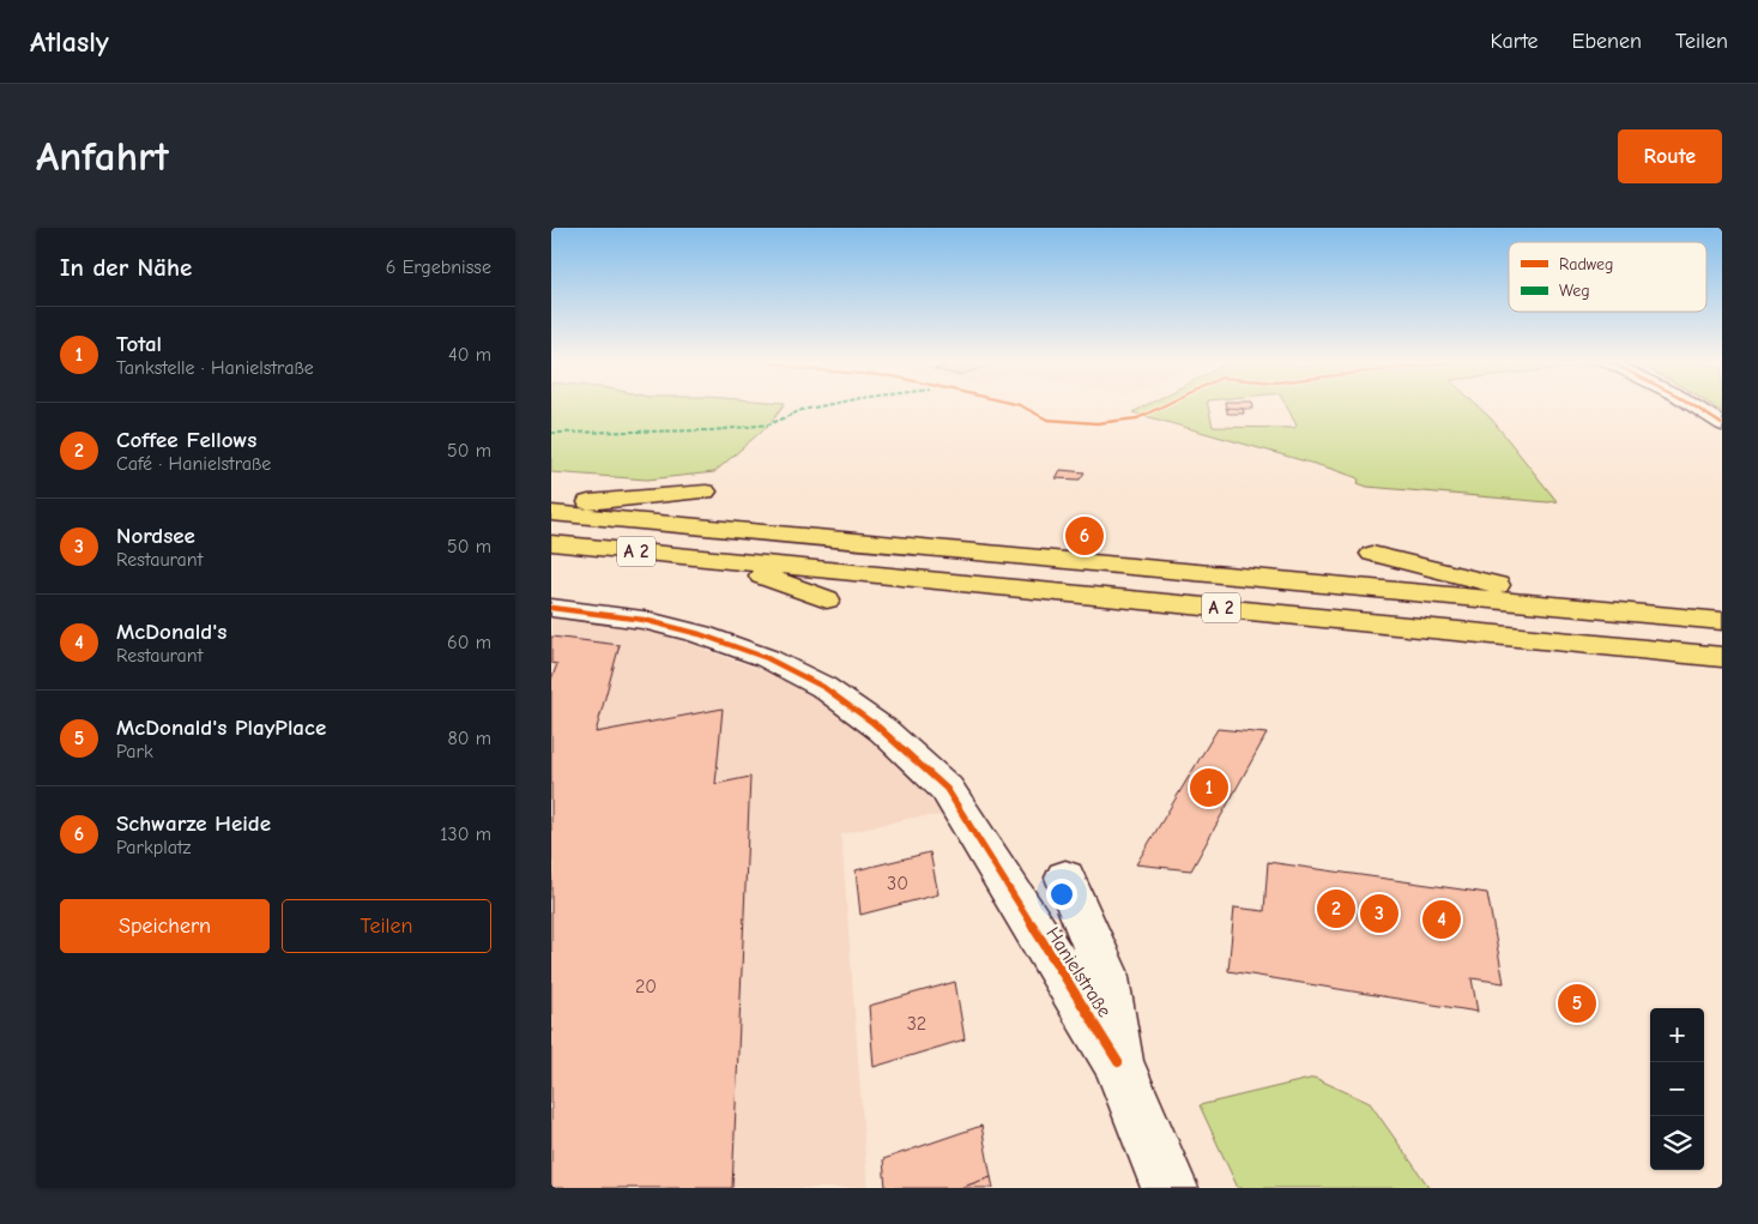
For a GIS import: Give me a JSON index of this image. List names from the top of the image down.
{
  "streets": {
    "highway": ["A 2"],
    "street": ["Hanielstraße"]
  },
  "house_numbers": ["30", "20", "32"],
  "legend": ["Radweg", "Weg"],
  "page": {
    "header": "Atlasly",
    "nav": ["Karte", "Ebenen", "Teilen"],
    "buttons": [
      "Route",
      ["Speichern", "Teilen"]
    ],
    "title": "Anfahrt",
    "heading": ["In der Nähe", "6 Ergebnisse"],
    "list": [
      {
        "mark": "1",
        "name": "Total",
        "note": "Tankstelle · Hanielstraße",
        "value": "40 m"
      },
      {
        "mark": "2",
        "name": "Coffee Fellows",
        "note": "Café · Hanielstraße",
        "value": "50 m"
      },
      {
        "mark": "3",
        "name": "Nordsee",
        "note": "Restaurant",
        "value": "50 m"
      },
      {
        "mark": "4",
        "name": "McDonald's",
        "note": "Restaurant",
        "value": "60 m"
      },
      {
        "mark": "5",
        "name": "McDonald's PlayPlace",
        "note": "Park",
        "value": "80 m"
      },
      {
        "mark": "6",
        "name": "Schwarze Heide",
        "note": "Parkplatz",
        "value": "130 m"
      }
    ],
    "pins": [
      "6",
      "1",
      "2",
      "3",
      "4",
      "5"
    ],
    "map_buttons": ["+", "−"]
  }
}
